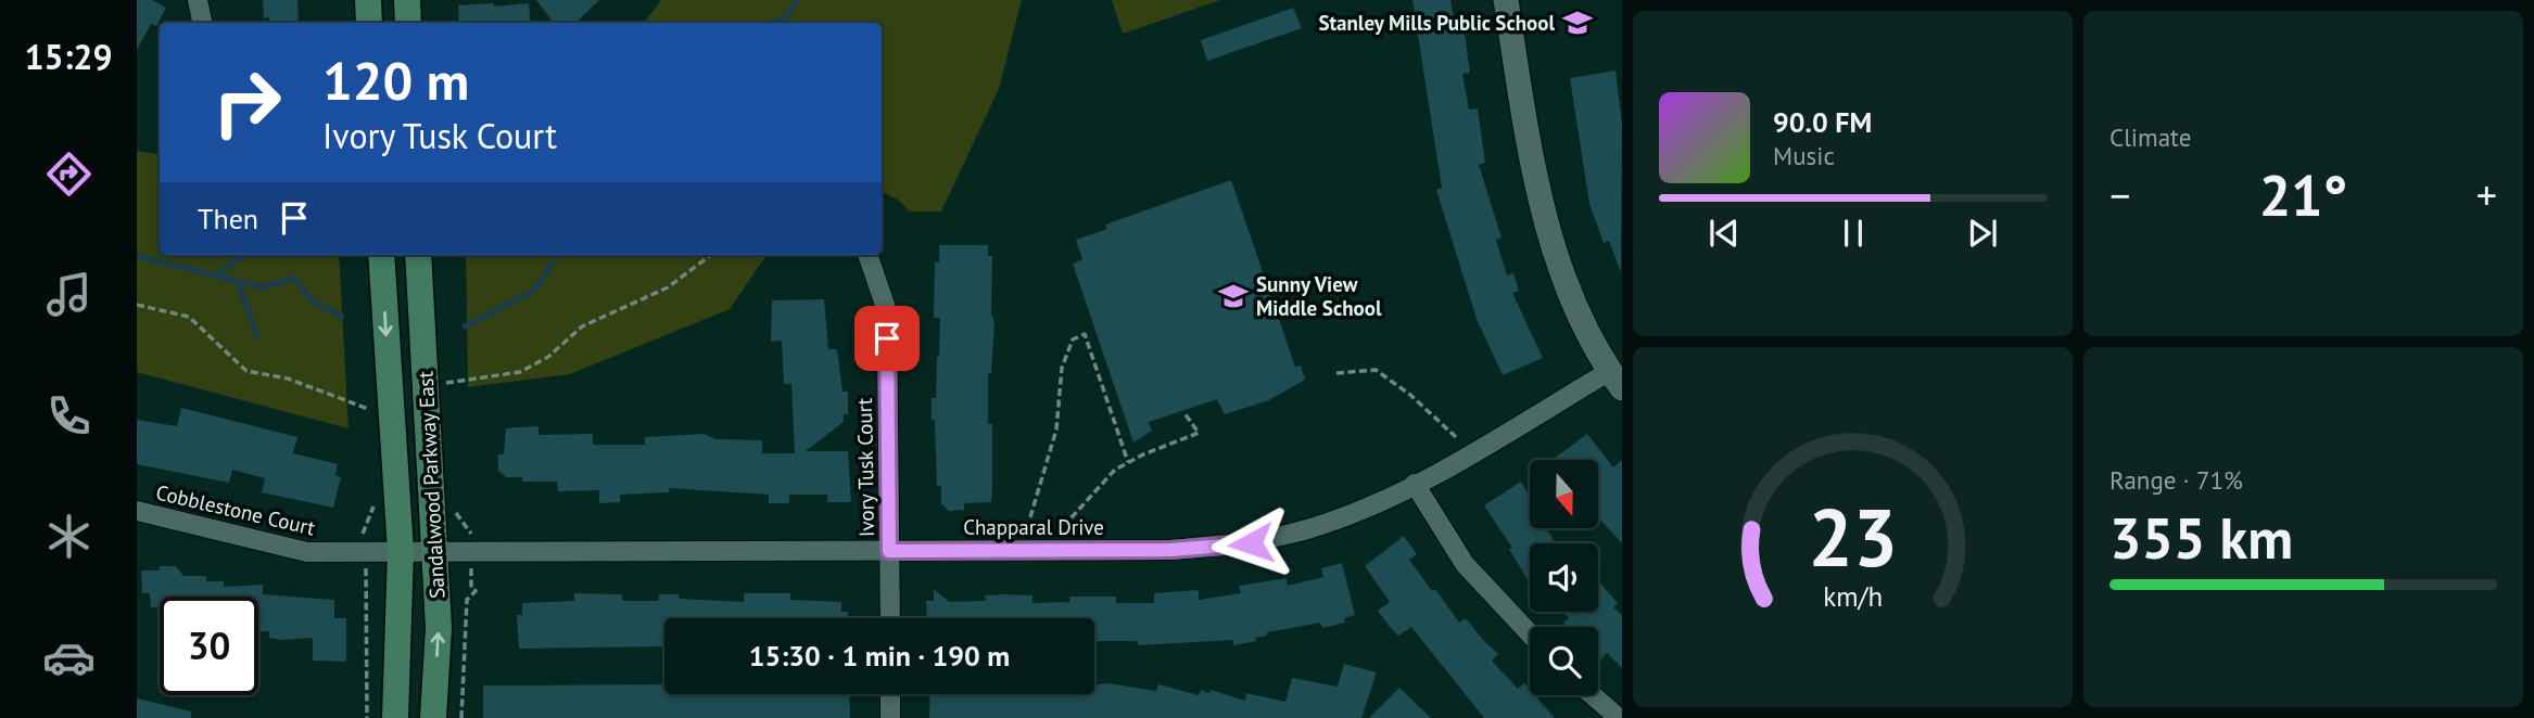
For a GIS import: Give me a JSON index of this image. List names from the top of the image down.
{
  "streets": {
    "main road": ["Sandalwood Parkway East"],
    "street": ["Ivory Tusk Court", "Cobblestone Court", "Chapparal Drive"]
  },
  "crossings": [
    ["Ivory Tusk Court", "Chapparal Drive"],
    ["Sandalwood Parkway East", "Cobblestone Court"],
    ["Sandalwood Parkway East", "Chapparal Drive"],
    ["Cobblestone Court", "Chapparal Drive"]
  ],
  "places": {
    "school or university": ["Stanley Mills Public School", "Sunny View Middle School"]
  },
  "north": "bottom",
  "page": {
    "tabs": "15:29",
    "tile": [
      "Climate",
      ["Range · 71%", "355 km"]
    ],
    "turn": ["120 m", "Ivory Tusk Court"],
    "song": ["90.0 FM", "Music"],
    "heat": ["−", "21°", "+"],
    "then": "Then",
    "limit": "30",
    "trip": "15:30 · 1 min · 190 m",
    "gauge": ["23", "km/h"]
  }
}
